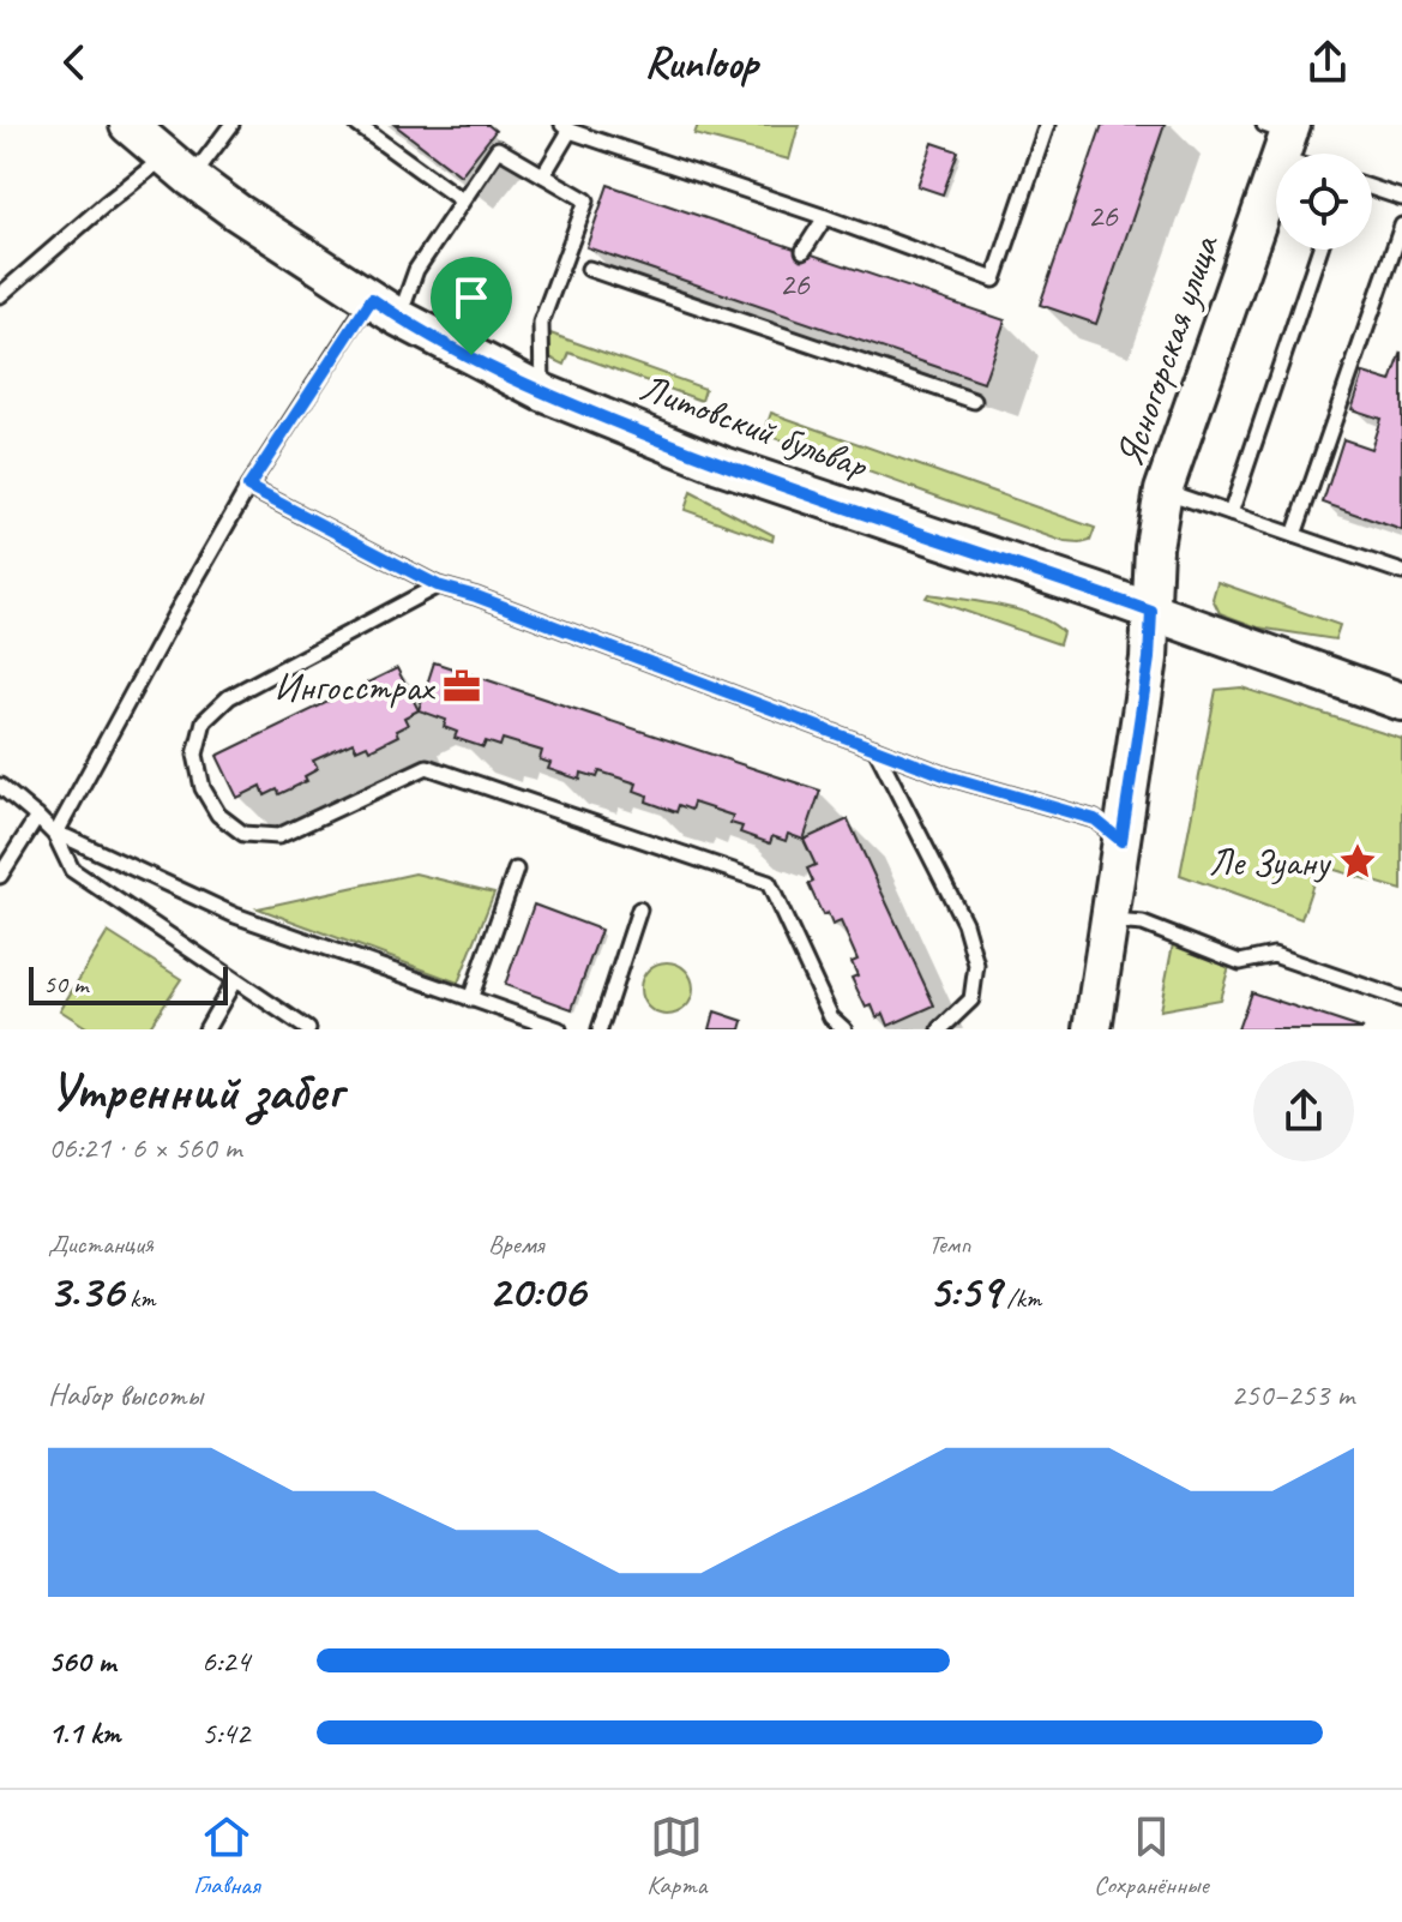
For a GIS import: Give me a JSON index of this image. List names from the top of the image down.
{
  "streets": {
    "main road": ["Ясногорская улица", "Литовский бульвар"]
  },
  "crossings": [
    ["Ясногорская улица", "Литовский бульвар"]
  ],
  "places": {
    "office": ["Ингосстрах"],
    "place": ["Ле Зуану"]
  },
  "house_numbers": ["26", "26"],
  "scale_bar": "50 m",
  "page": {
    "header": "Runloop",
    "scale": "50 m",
    "heading": ["Утренний забег", "06:21 · 6 × 560 m"],
    "stats": [
      ["Дистанция", "3.36 km"],
      ["Время", "20:06"],
      ["Темп", "5:59 /km"]
    ],
    "chart": ["Набор высоты", "250–253 m"],
    "list": [
      {
        "name": "560 m",
        "note": "6:24"
      },
      {
        "name": "1.1 km",
        "note": "5:42"
      }
    ],
    "tabs": ["Главная", "Карта", "Сохранённые"]
  }
}
